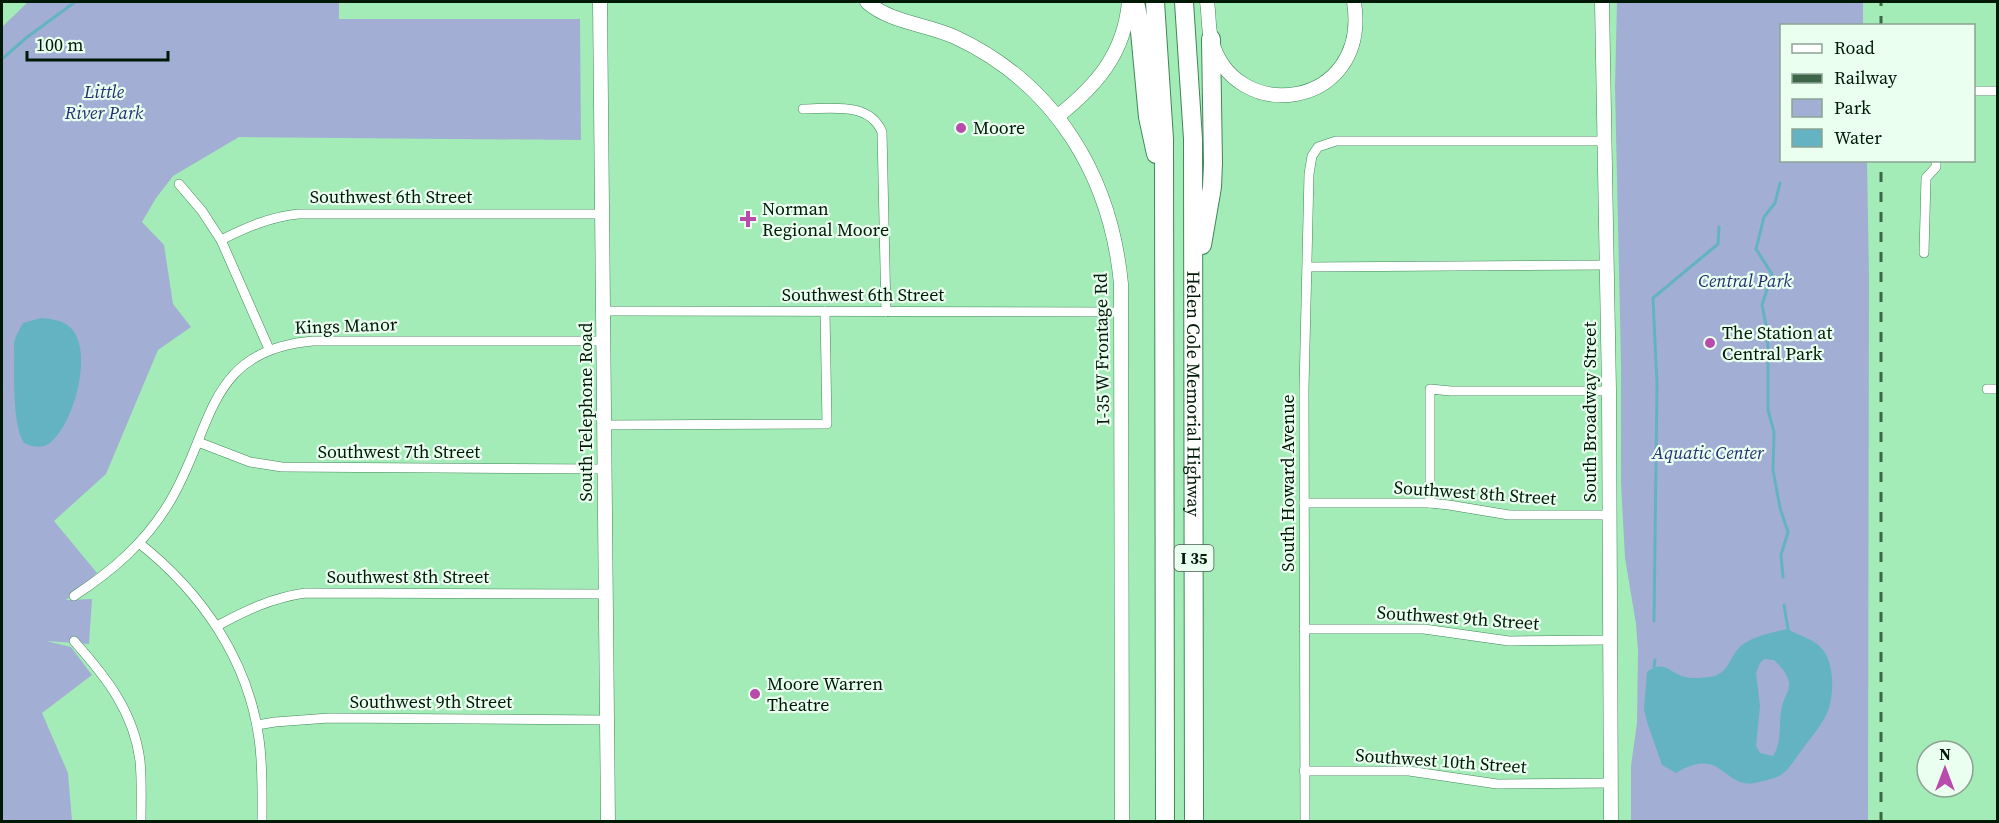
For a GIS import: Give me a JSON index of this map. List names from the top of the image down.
{
  "streets": {
    "highway": ["Helen Cole Memorial Highway", "I 35"],
    "main road": ["I-35 W Frontage Rd", "South Telephone Road", "South Broadway Street"],
    "street": [
      "Southwest 6th Street",
      "Kings Manor",
      "Southwest 7th Street",
      "South Howard Avenue",
      "Southwest 8th Street",
      "Southwest 9th Street",
      "Southwest 10th Street"
    ]
  },
  "crossings": [
    ["Southwest 6th Street", "I-35 W Frontage Rd"],
    ["Southwest 6th Street", "South Telephone Road"],
    ["Kings Manor", "South Telephone Road"],
    ["Kings Manor", "Southwest 7th Street"],
    ["South Telephone Road", "Southwest 7th Street"],
    ["South Telephone Road", "Southwest 8th Street"],
    ["South Telephone Road", "Southwest 9th Street"],
    ["South Broadway Street", "South Howard Avenue"],
    ["South Broadway Street", "Southwest 8th Street"],
    ["South Broadway Street", "Southwest 9th Street"],
    ["South Broadway Street", "Southwest 10th Street"],
    ["South Howard Avenue", "Southwest 8th Street"],
    ["South Howard Avenue", "Southwest 9th Street"],
    ["South Howard Avenue", "Southwest 10th Street"]
  ],
  "parks": ["Little River Park", "Central Park", "Aquatic Center"],
  "places": {
    "other": ["Moore", "The Station at Central Park", "Moore Warren Theatre"],
    "health": ["Norman Regional Moore"]
  },
  "legend": [
    "Road",
    "Railway",
    "Park",
    "Water"
  ],
  "scale_bar": "100 m",
  "north": "top"
}
